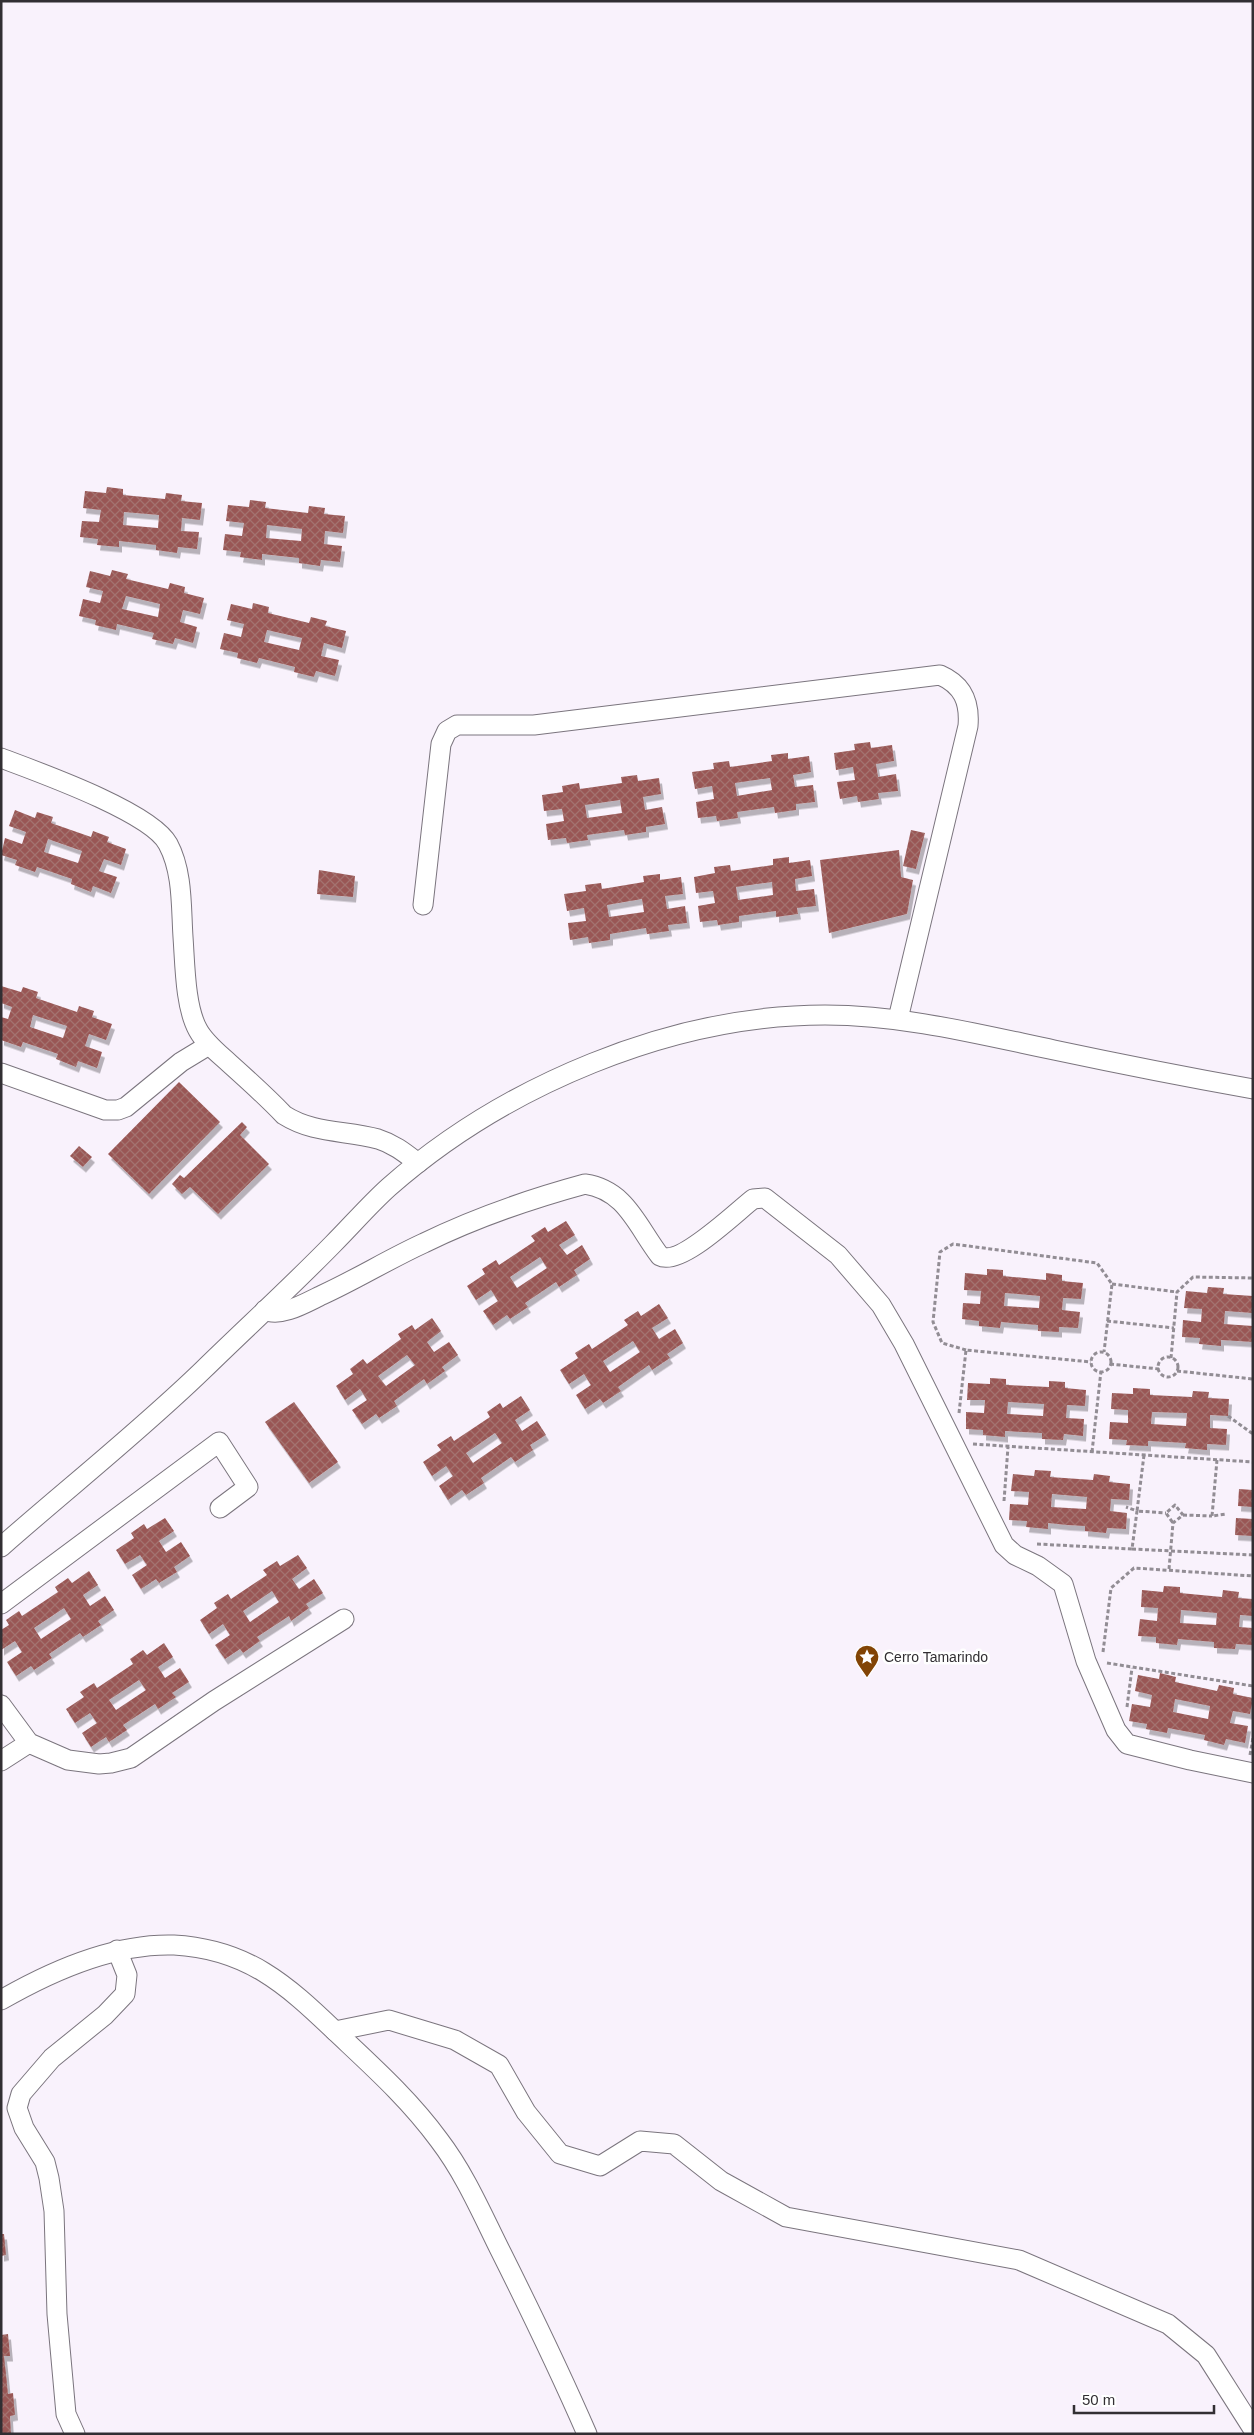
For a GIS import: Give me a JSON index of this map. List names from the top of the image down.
{
  "places": {
    "place": ["Cerro Tamarindo"]
  },
  "scale_bar": "50 m"
}
